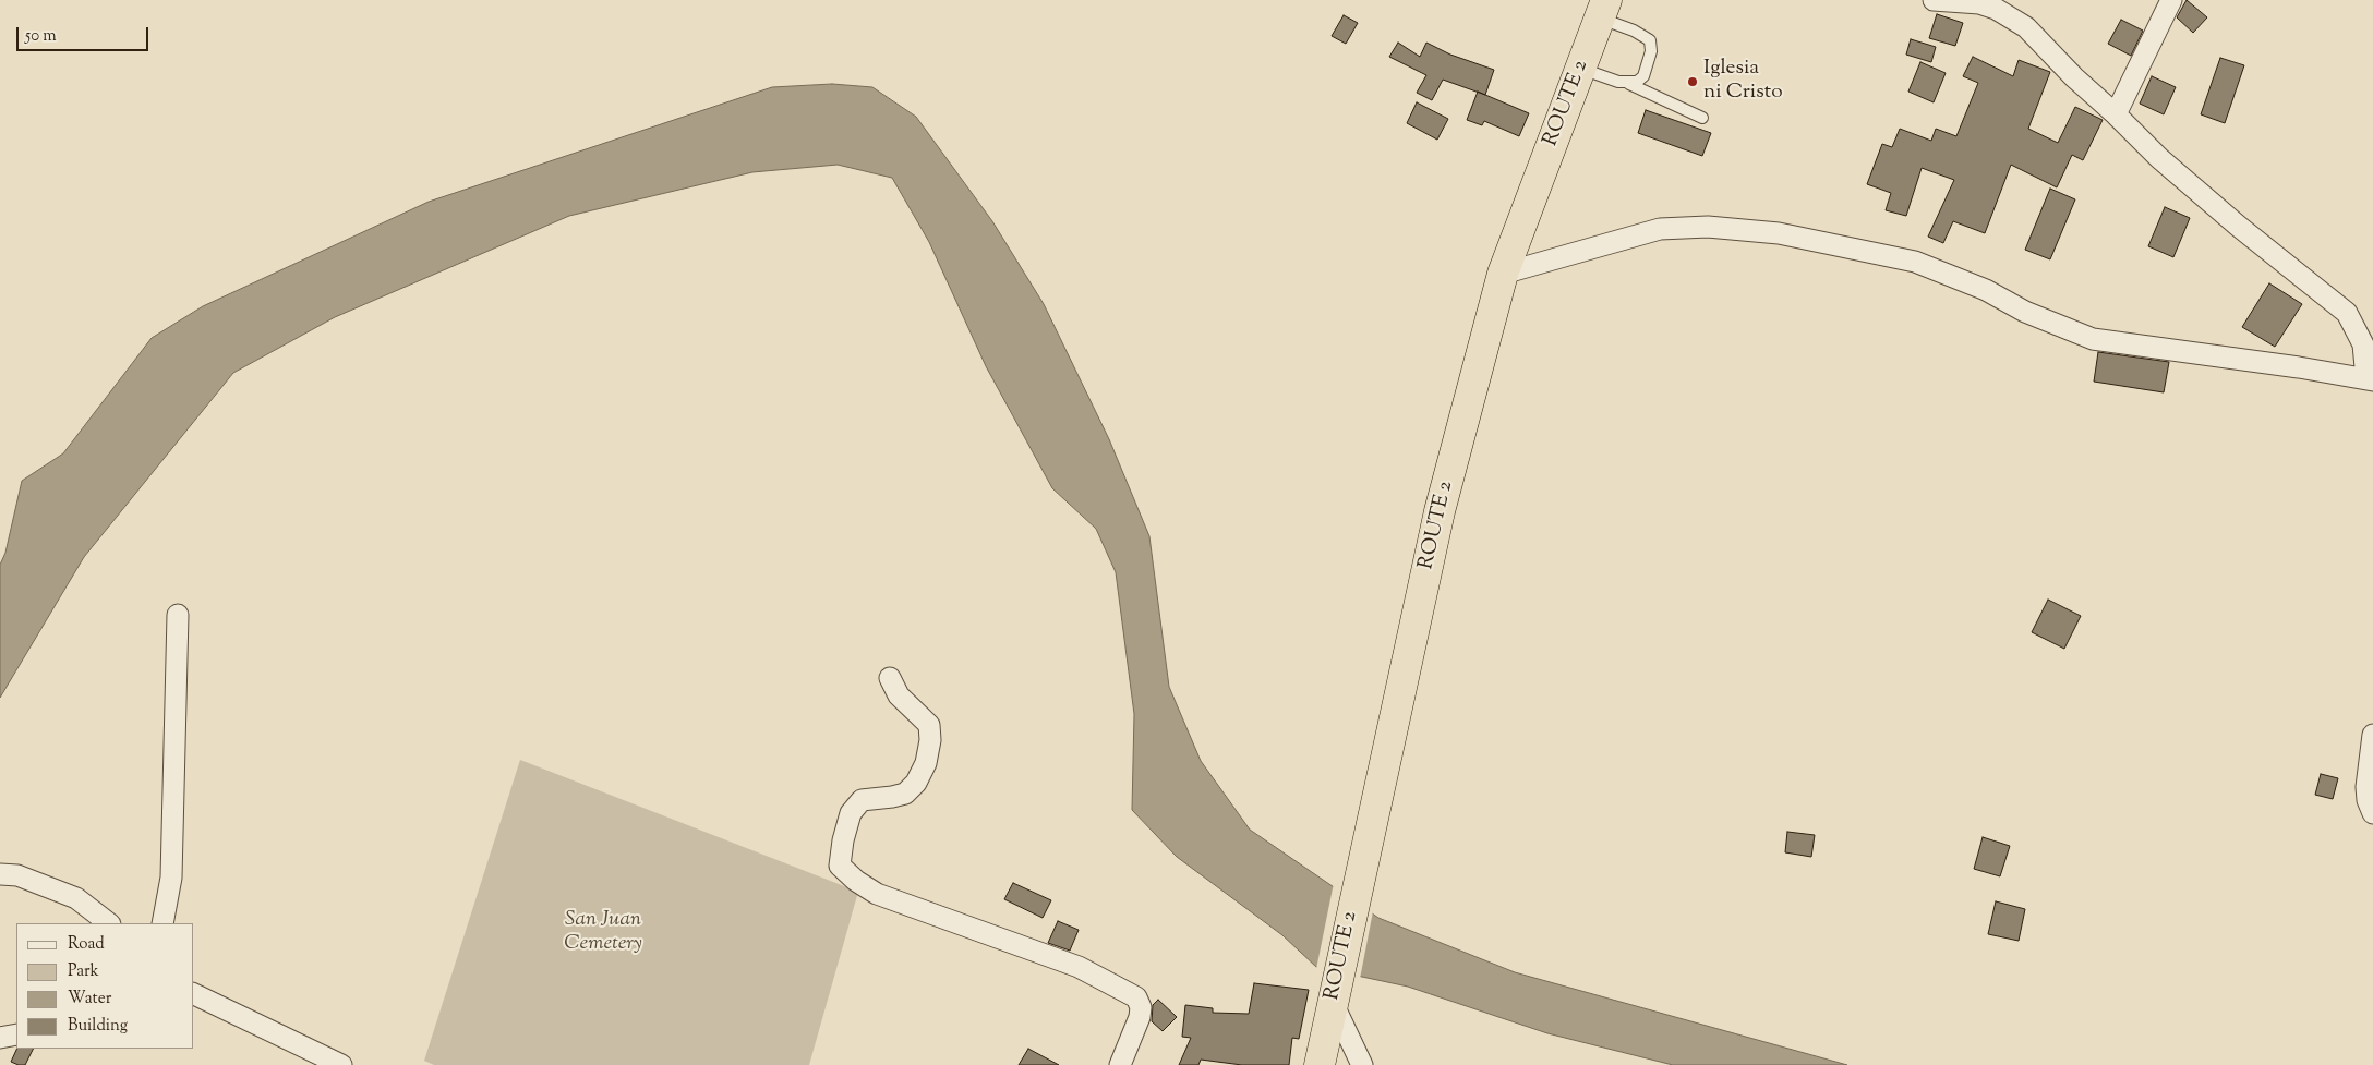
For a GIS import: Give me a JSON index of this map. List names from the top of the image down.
{
  "streets": {
    "highway": ["ROUTE 2"]
  },
  "parks": ["San Juan Cemetery"],
  "places": ["Iglesia ni Cristo"],
  "legend": [
    "Road",
    "Park",
    "Water",
    "Building"
  ],
  "scale_bar": "50 m"
}
